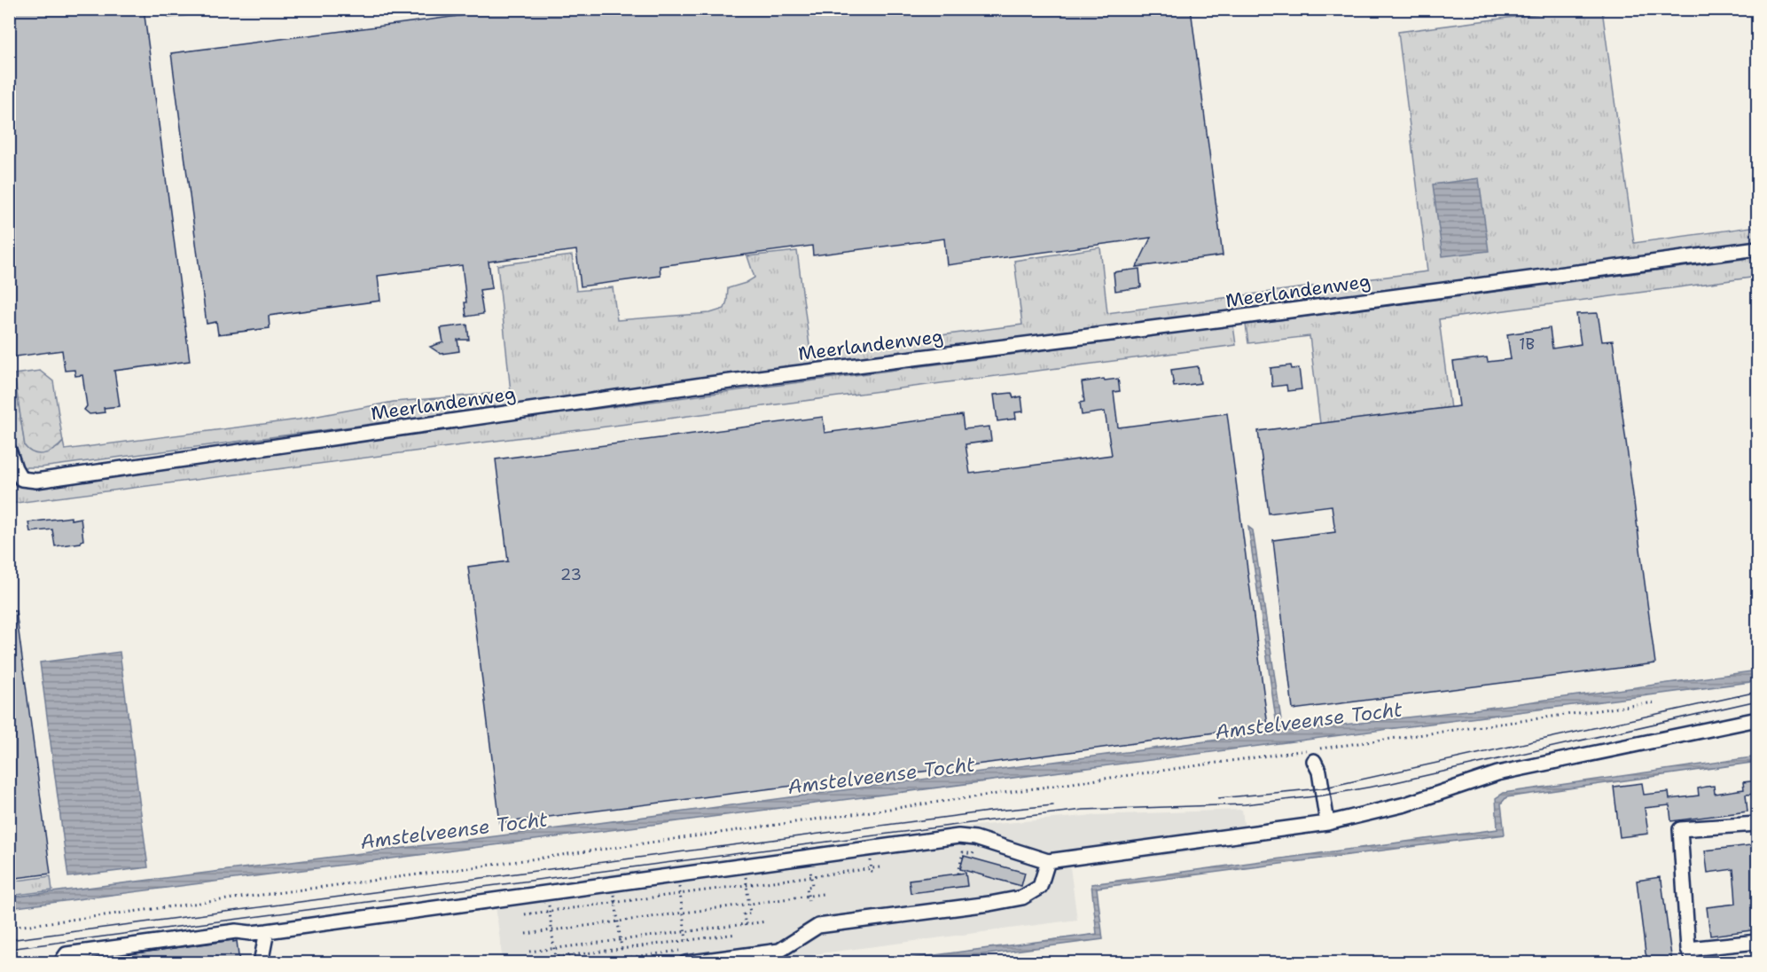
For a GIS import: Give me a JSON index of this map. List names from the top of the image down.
{
  "streets": {
    "street": ["Meerlandenweg"]
  },
  "water": ["Amstelveense Tocht"],
  "house_numbers": ["1B", "23"]
}
